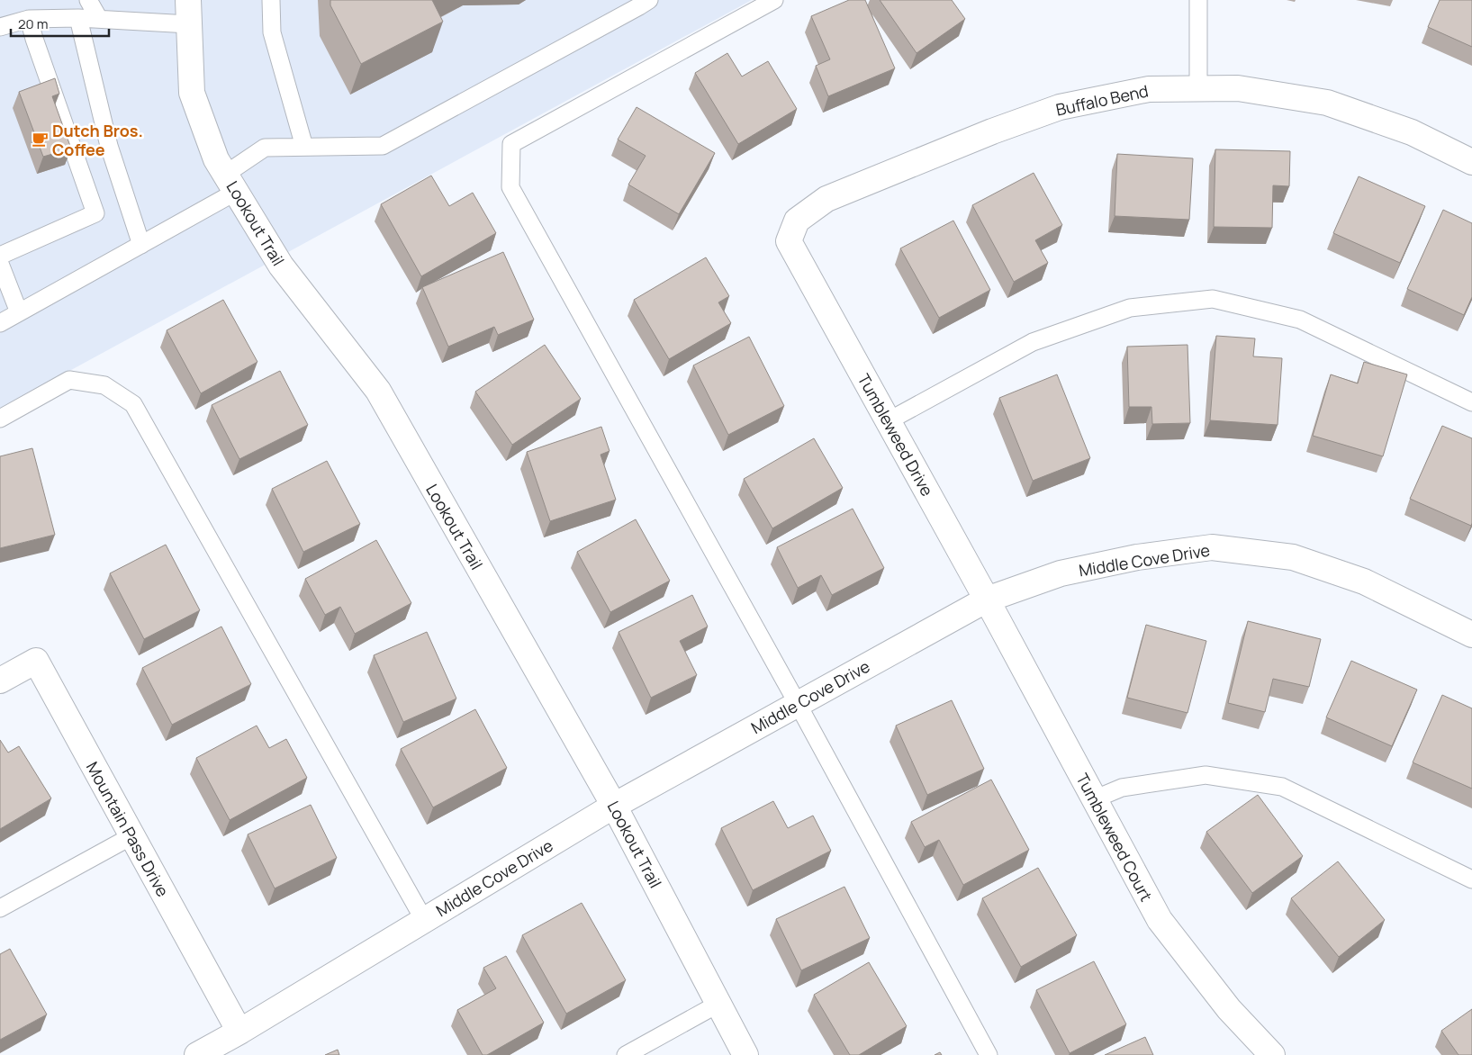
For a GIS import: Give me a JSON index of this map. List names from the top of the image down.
{
  "streets": {
    "street": [
      "Buffalo Bend",
      "Lookout Trail",
      "Tumbleweed Drive",
      "Middle Cove Drive",
      "Mountain Pass Drive",
      "Tumbleweed Court"
    ]
  },
  "crossings": [
    ["Buffalo Bend", "Tumbleweed Drive"],
    ["Lookout Trail", "Middle Cove Drive"],
    ["Tumbleweed Drive", "Middle Cove Drive"],
    ["Tumbleweed Drive", "Tumbleweed Court"],
    ["Middle Cove Drive", "Mountain Pass Drive"],
    ["Middle Cove Drive", "Tumbleweed Court"]
  ],
  "places": {
    "cafe": ["Dutch Bros. Coffee"]
  },
  "scale_bar": "20 m"
}
